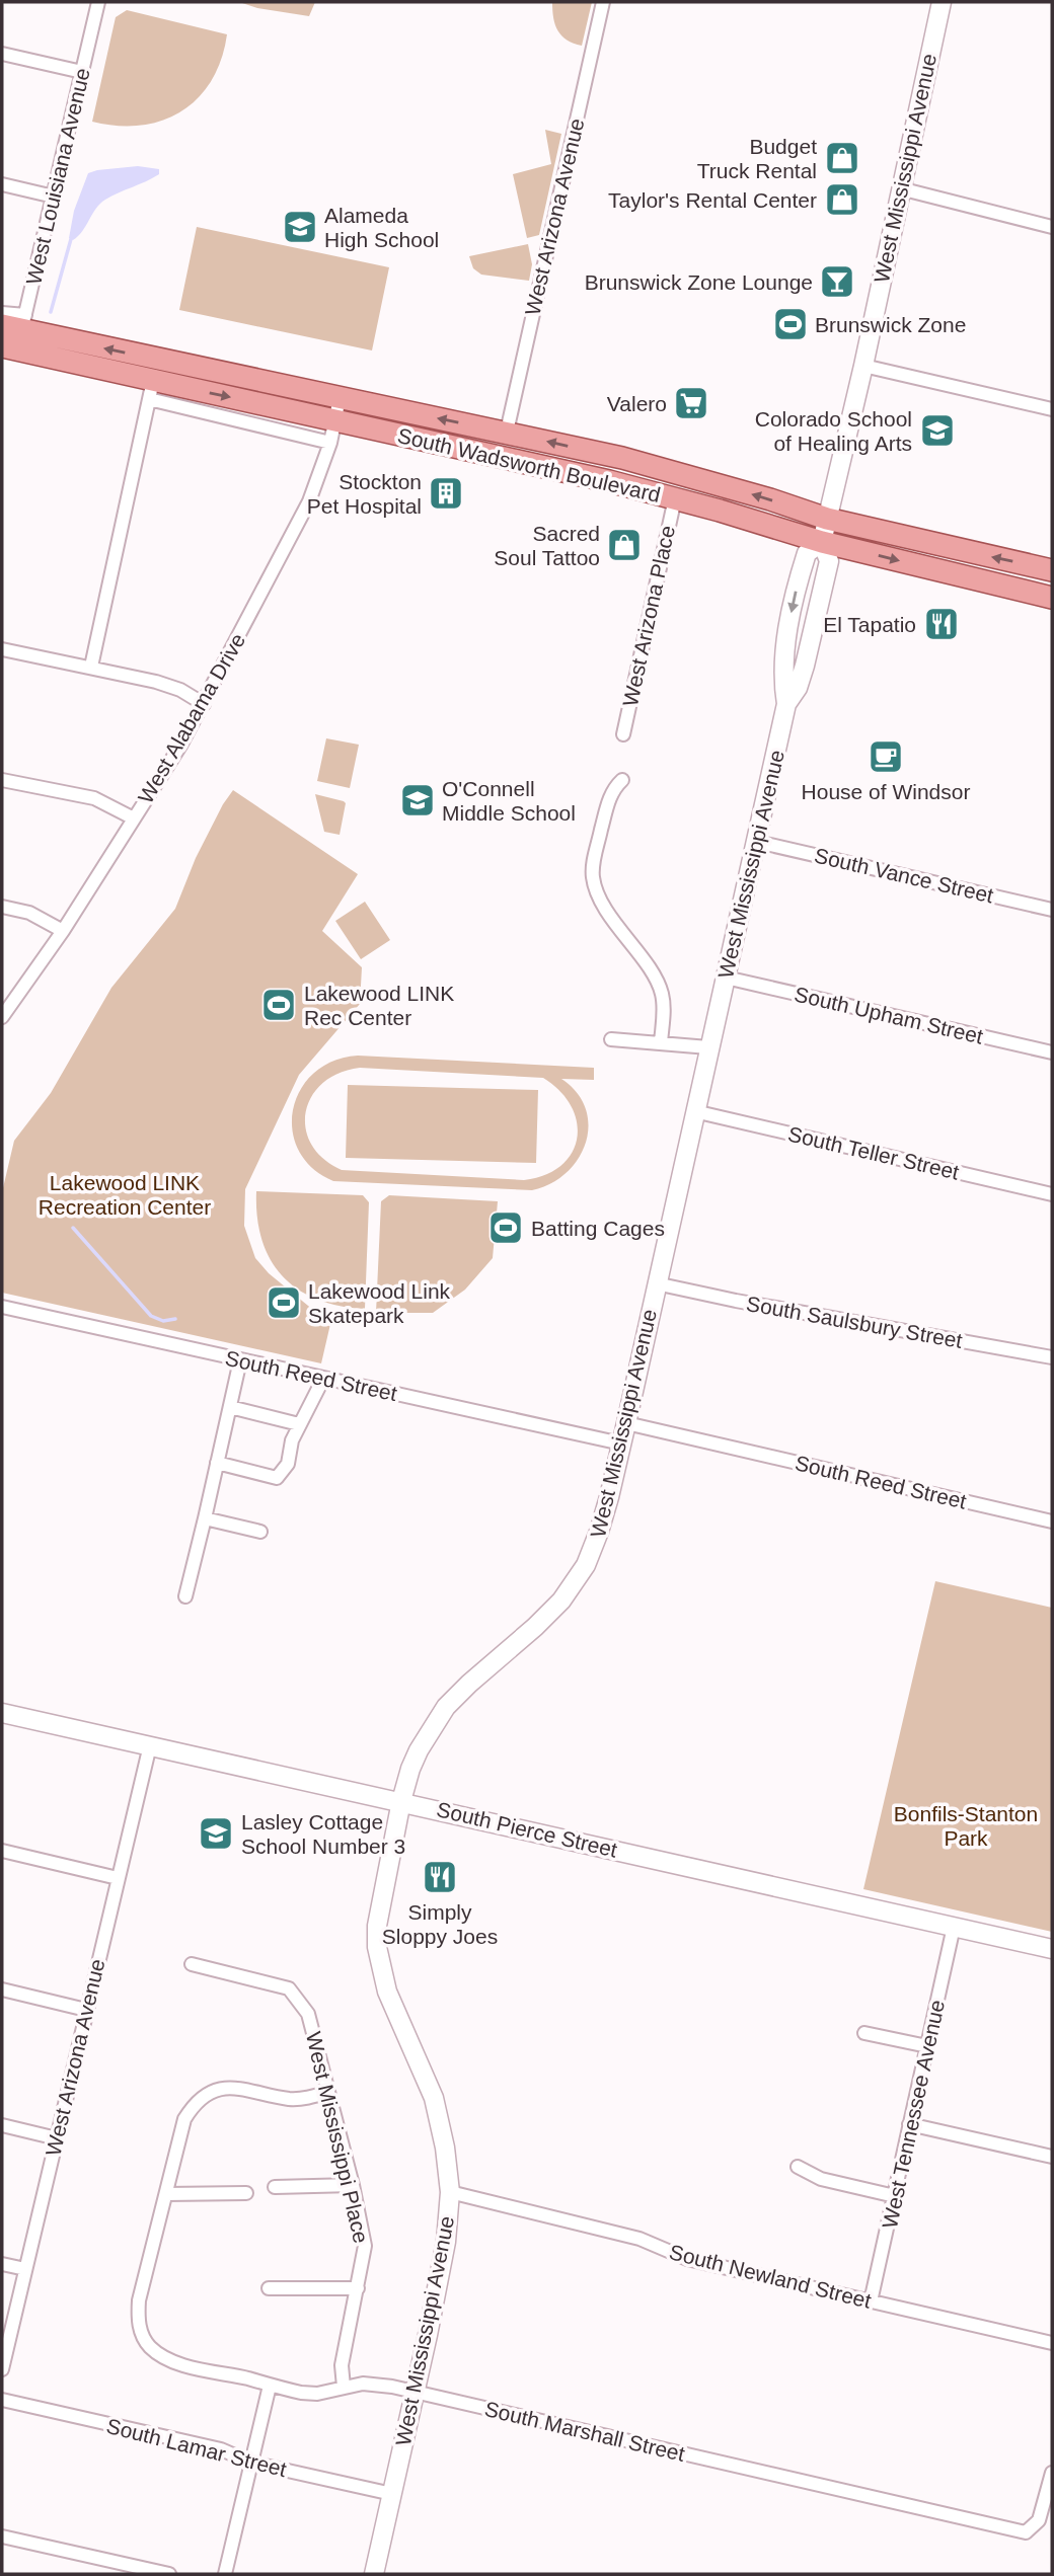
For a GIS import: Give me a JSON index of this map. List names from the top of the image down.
{
  "streets": {
    "main road": ["West Mississippi Avenue", "South Wadsworth Boulevard", "South Pierce Street"],
    "street": [
      "West Louisiana Avenue",
      "West Arizona Avenue",
      "West Arizona Place",
      "West Alabama Drive",
      "South Vance Street",
      "South Upham Street",
      "South Teller Street",
      "South Saulsbury Street",
      "South Reed Street",
      "West Tennessee Avenue",
      "West Mississippi Place",
      "South Newland Street",
      "South Marshall Street",
      "South Lamar Street"
    ]
  },
  "crossings": [
    ["West Mississippi Avenue", "South Wadsworth Boulevard"],
    ["West Mississippi Avenue", "South Vance Street"],
    ["West Mississippi Avenue", "South Upham Street"],
    ["West Mississippi Avenue", "South Teller Street"],
    ["West Mississippi Avenue", "South Saulsbury Street"],
    ["West Mississippi Avenue", "South Reed Street"],
    ["West Mississippi Avenue", "South Pierce Street"],
    ["West Mississippi Avenue", "South Newland Street"],
    ["West Mississippi Avenue", "South Marshall Street"],
    ["West Mississippi Avenue", "South Lamar Street"],
    ["West Louisiana Avenue", "South Wadsworth Boulevard"],
    ["West Arizona Avenue", "South Wadsworth Boulevard"],
    ["West Arizona Avenue", "South Pierce Street"],
    ["South Wadsworth Boulevard", "West Arizona Place"],
    ["South Wadsworth Boulevard", "West Alabama Drive"],
    ["South Pierce Street", "West Tennessee Avenue"],
    ["West Tennessee Avenue", "South Newland Street"],
    ["West Mississippi Place", "South Marshall Street"]
  ],
  "parks": ["Lakewood LINK Recreation Center", "Bonfils-Stanton Park"],
  "places": {
    "shop": ["Budget Truck Rental", "Taylor's Rental Center", "Sacred Soul Tattoo"],
    "school or university": [
      "Alameda High School",
      "Colorado School of Healing Arts",
      "O'Connell Middle School",
      "Lasley Cottage School Number 3"
    ],
    "bar": ["Brunswick Zone Lounge"],
    "sports": [
      "Brunswick Zone",
      "Lakewood LINK Rec Center",
      "Batting Cages",
      "Lakewood Link Skatepark"
    ],
    "supermarket": ["Valero"],
    "building": ["Stockton Pet Hospital"],
    "restaurant": ["El Tapatio", "Simply Sloppy Joes"],
    "cafe": ["House of Windsor"]
  }
}
